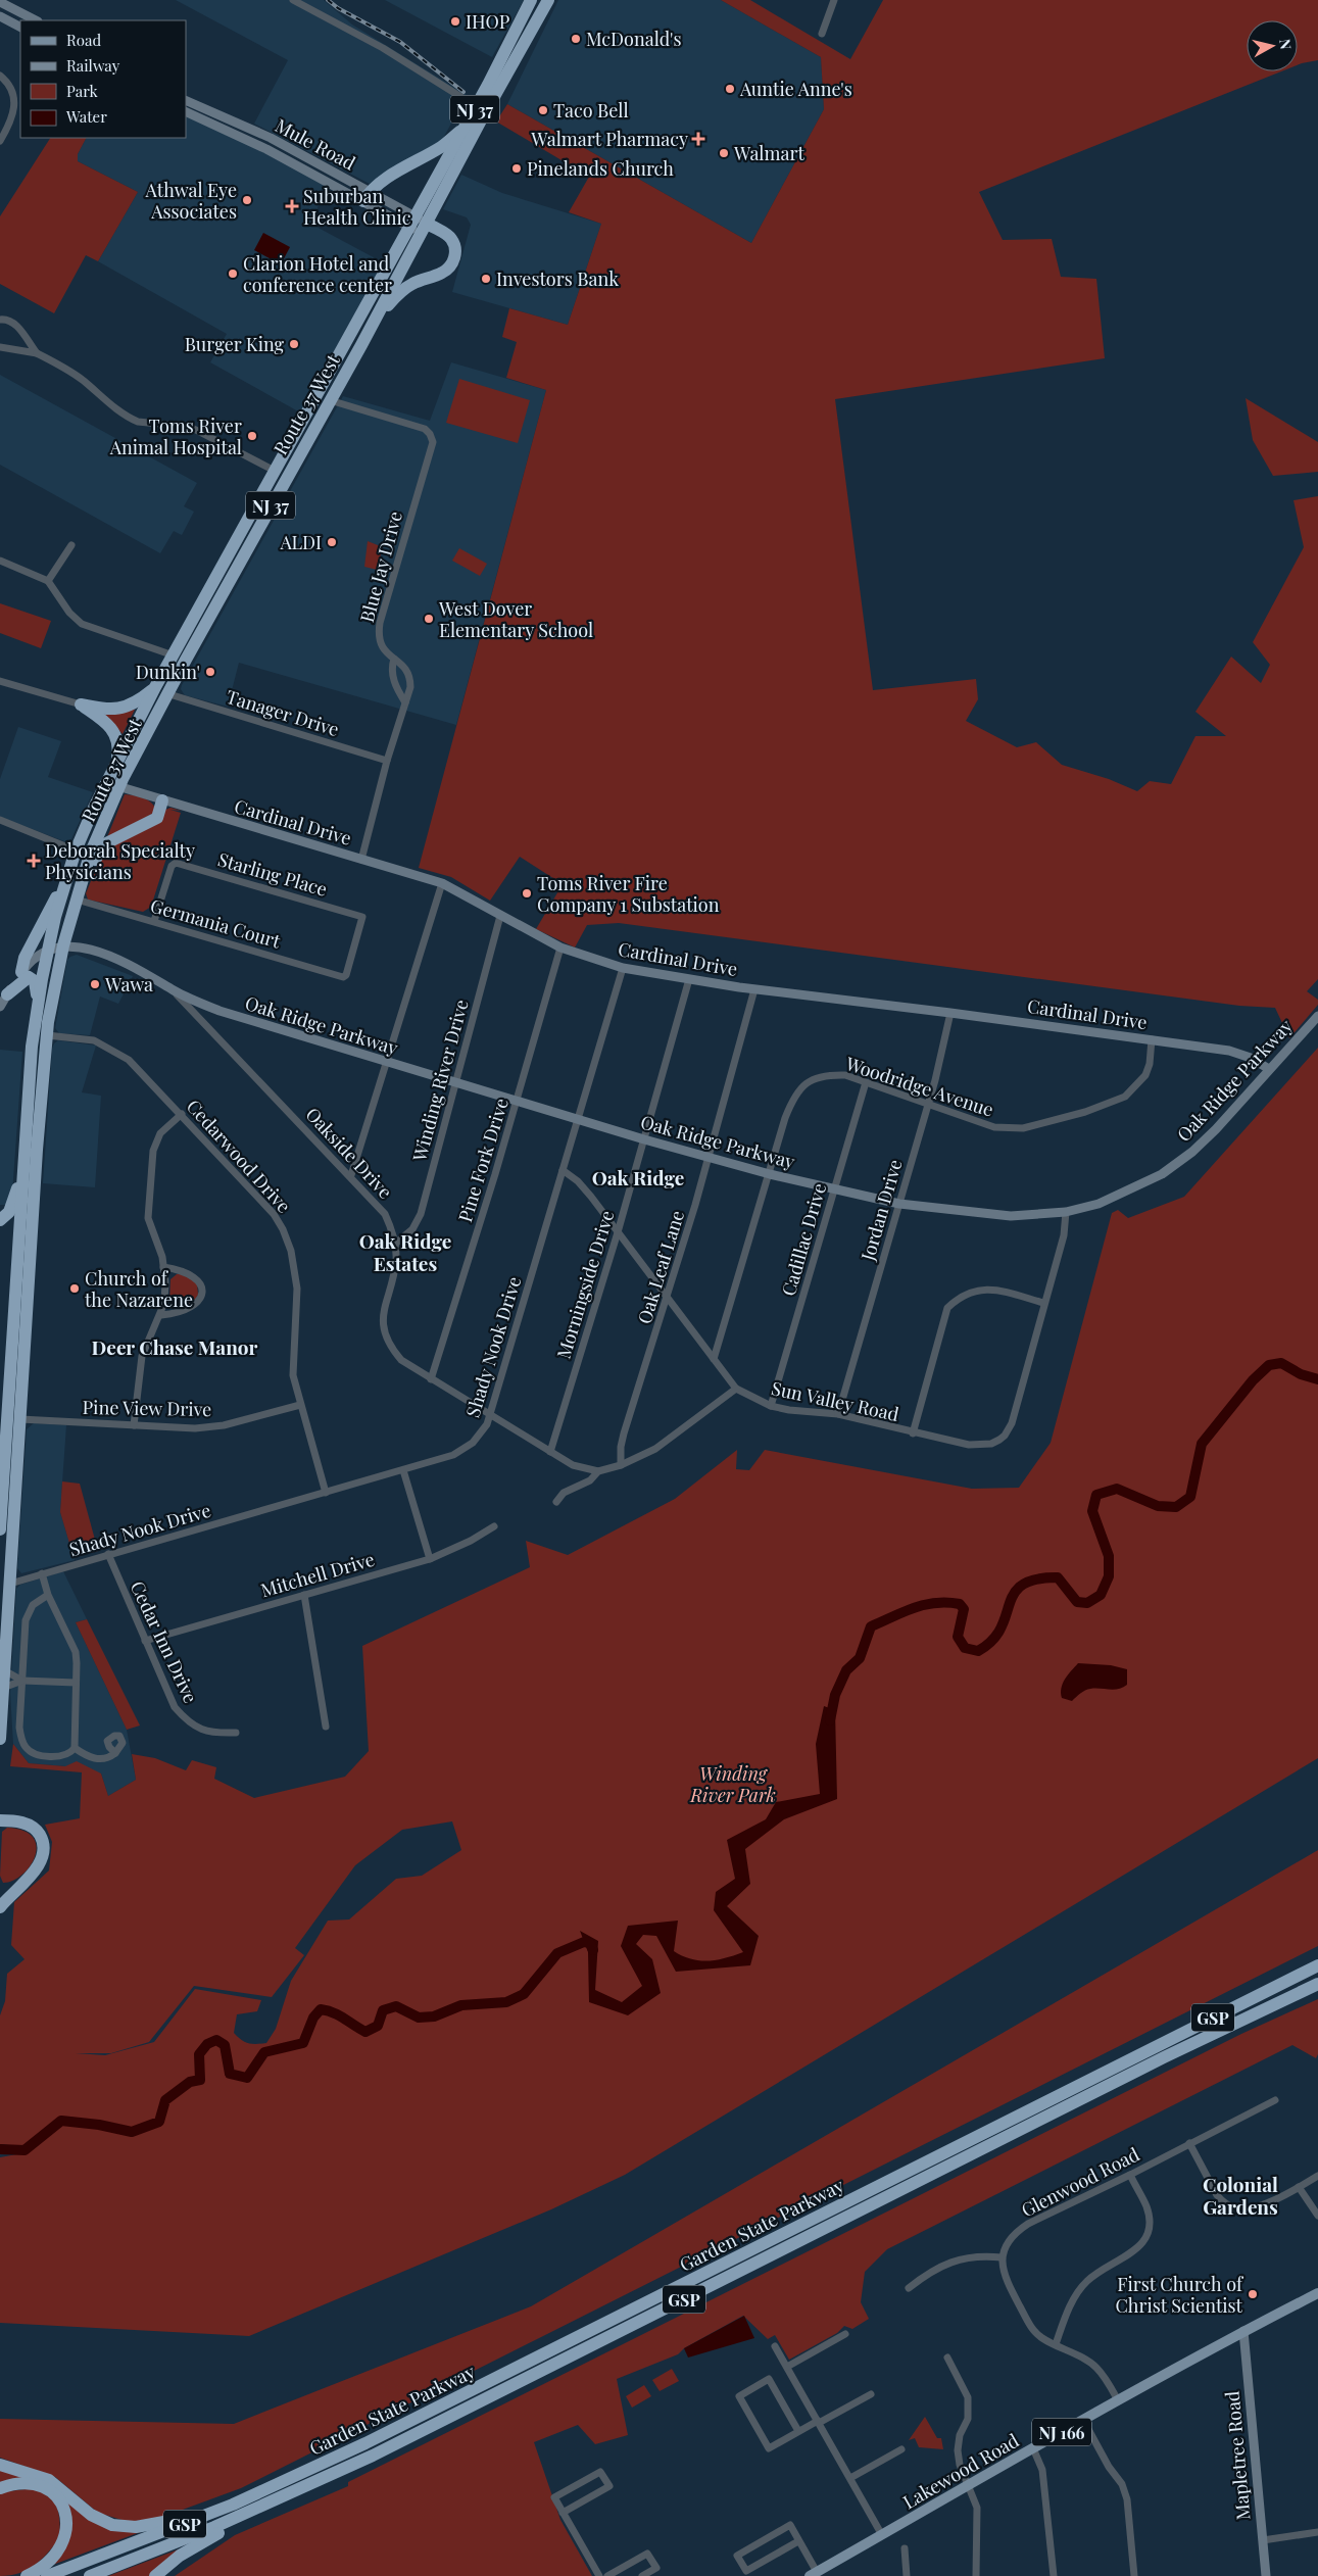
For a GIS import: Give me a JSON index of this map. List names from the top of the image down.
{
  "streets": {
    "highway": [
      "NJ 37",
      "Route 37 West",
      "GSP",
      "Garden State Parkway"
    ],
    "main road": [
      "Mule Road",
      "Cardinal Drive",
      "Oak Ridge Parkway",
      "NJ 166",
      "Mapletree Road",
      "Lakewood Road"
    ],
    "street": [
      "Blue Jay Drive",
      "Tanager Drive",
      "Starling Place",
      "Germania Court",
      "Winding River Drive",
      "Woodridge Avenue",
      "Oakside Drive",
      "Cedarwood Drive",
      "Pine Fork Drive",
      "Jordan Drive",
      "Cadillac Drive",
      "Oak Leaf Lane",
      "Morningside Drive",
      "Shady Nook Drive",
      "Sun Valley Road",
      "Pine View Drive",
      "Mitchell Drive",
      "Cedar Inn Drive",
      "Glenwood Road"
    ]
  },
  "crossings": [
    ["Mule Road", "Route 37 West"],
    ["Route 37 West", "Blue Jay Drive"],
    ["Route 37 West", "Tanager Drive"],
    ["Route 37 West", "Cardinal Drive"],
    ["Route 37 West", "Germania Court"],
    ["Route 37 West", "Oak Ridge Parkway"],
    ["Route 37 West", "Cedarwood Drive"],
    ["Route 37 West", "Shady Nook Drive"],
    ["Route 37 West", "Pine View Drive"],
    ["Blue Jay Drive", "Tanager Drive"],
    ["Blue Jay Drive", "Cardinal Drive"],
    ["Cardinal Drive", "Oak Ridge Parkway"],
    ["Cardinal Drive", "Winding River Drive"],
    ["Cardinal Drive", "Woodridge Avenue"],
    ["Cardinal Drive", "Pine Fork Drive"],
    ["Cardinal Drive", "Jordan Drive"],
    ["Cardinal Drive", "Oak Leaf Lane"],
    ["Cardinal Drive", "Morningside Drive"],
    ["Cardinal Drive", "Shady Nook Drive"],
    ["Starling Place", "Germania Court"],
    ["Oak Ridge Parkway", "Winding River Drive"],
    ["Oak Ridge Parkway", "Woodridge Avenue"],
    ["Oak Ridge Parkway", "Oakside Drive"],
    ["Oak Ridge Parkway", "Pine Fork Drive"],
    ["Oak Ridge Parkway", "Jordan Drive"],
    ["Oak Ridge Parkway", "Cadillac Drive"],
    ["Oak Ridge Parkway", "Oak Leaf Lane"],
    ["Oak Ridge Parkway", "Morningside Drive"],
    ["Oak Ridge Parkway", "Shady Nook Drive"],
    ["Oak Ridge Parkway", "Sun Valley Road"],
    ["Winding River Drive", "Oakside Drive"],
    ["Woodridge Avenue", "Jordan Drive"],
    ["Woodridge Avenue", "Cadillac Drive"],
    ["Woodridge Avenue", "Sun Valley Road"],
    ["Oakside Drive", "Pine Fork Drive"],
    ["Oakside Drive", "Morningside Drive"],
    ["Oakside Drive", "Shady Nook Drive"],
    ["Cedarwood Drive", "Shady Nook Drive"],
    ["Cedarwood Drive", "Pine View Drive"],
    ["Jordan Drive", "Sun Valley Road"],
    ["Cadillac Drive", "Sun Valley Road"],
    ["Oak Leaf Lane", "Sun Valley Road"],
    ["Morningside Drive", "Sun Valley Road"],
    ["Shady Nook Drive", "Sun Valley Road"],
    ["Shady Nook Drive", "Cedar Inn Drive"],
    ["Mitchell Drive", "Cedar Inn Drive"],
    ["Mapletree Road", "Lakewood Road"]
  ],
  "districts": [
    "Oak Ridge",
    "Oak Ridge Estates",
    "Deer Chase Manor",
    "Colonial Gardens"
  ],
  "parks": ["Winding River Park"],
  "places": {
    "other": [
      "IHOP",
      "McDonald's",
      "Auntie Anne's",
      "Taco Bell",
      "Walmart",
      "Pinelands Church",
      "Athwal Eye Associates",
      "Clarion Hotel and conference center",
      "Investors Bank",
      "Burger King",
      "Toms River Animal Hospital",
      "ALDI",
      "West Dover Elementary School",
      "Dunkin'",
      "Toms River Fire Company 1 Substation",
      "Wawa",
      "Church of the Nazarene",
      "First Church of Christ Scientist"
    ],
    "health": ["Walmart Pharmacy", "Suburban Health Clinic", "Deborah Specialty Physicians"]
  },
  "legend": [
    "Road",
    "Railway",
    "Park",
    "Water"
  ],
  "north": "right"
}
